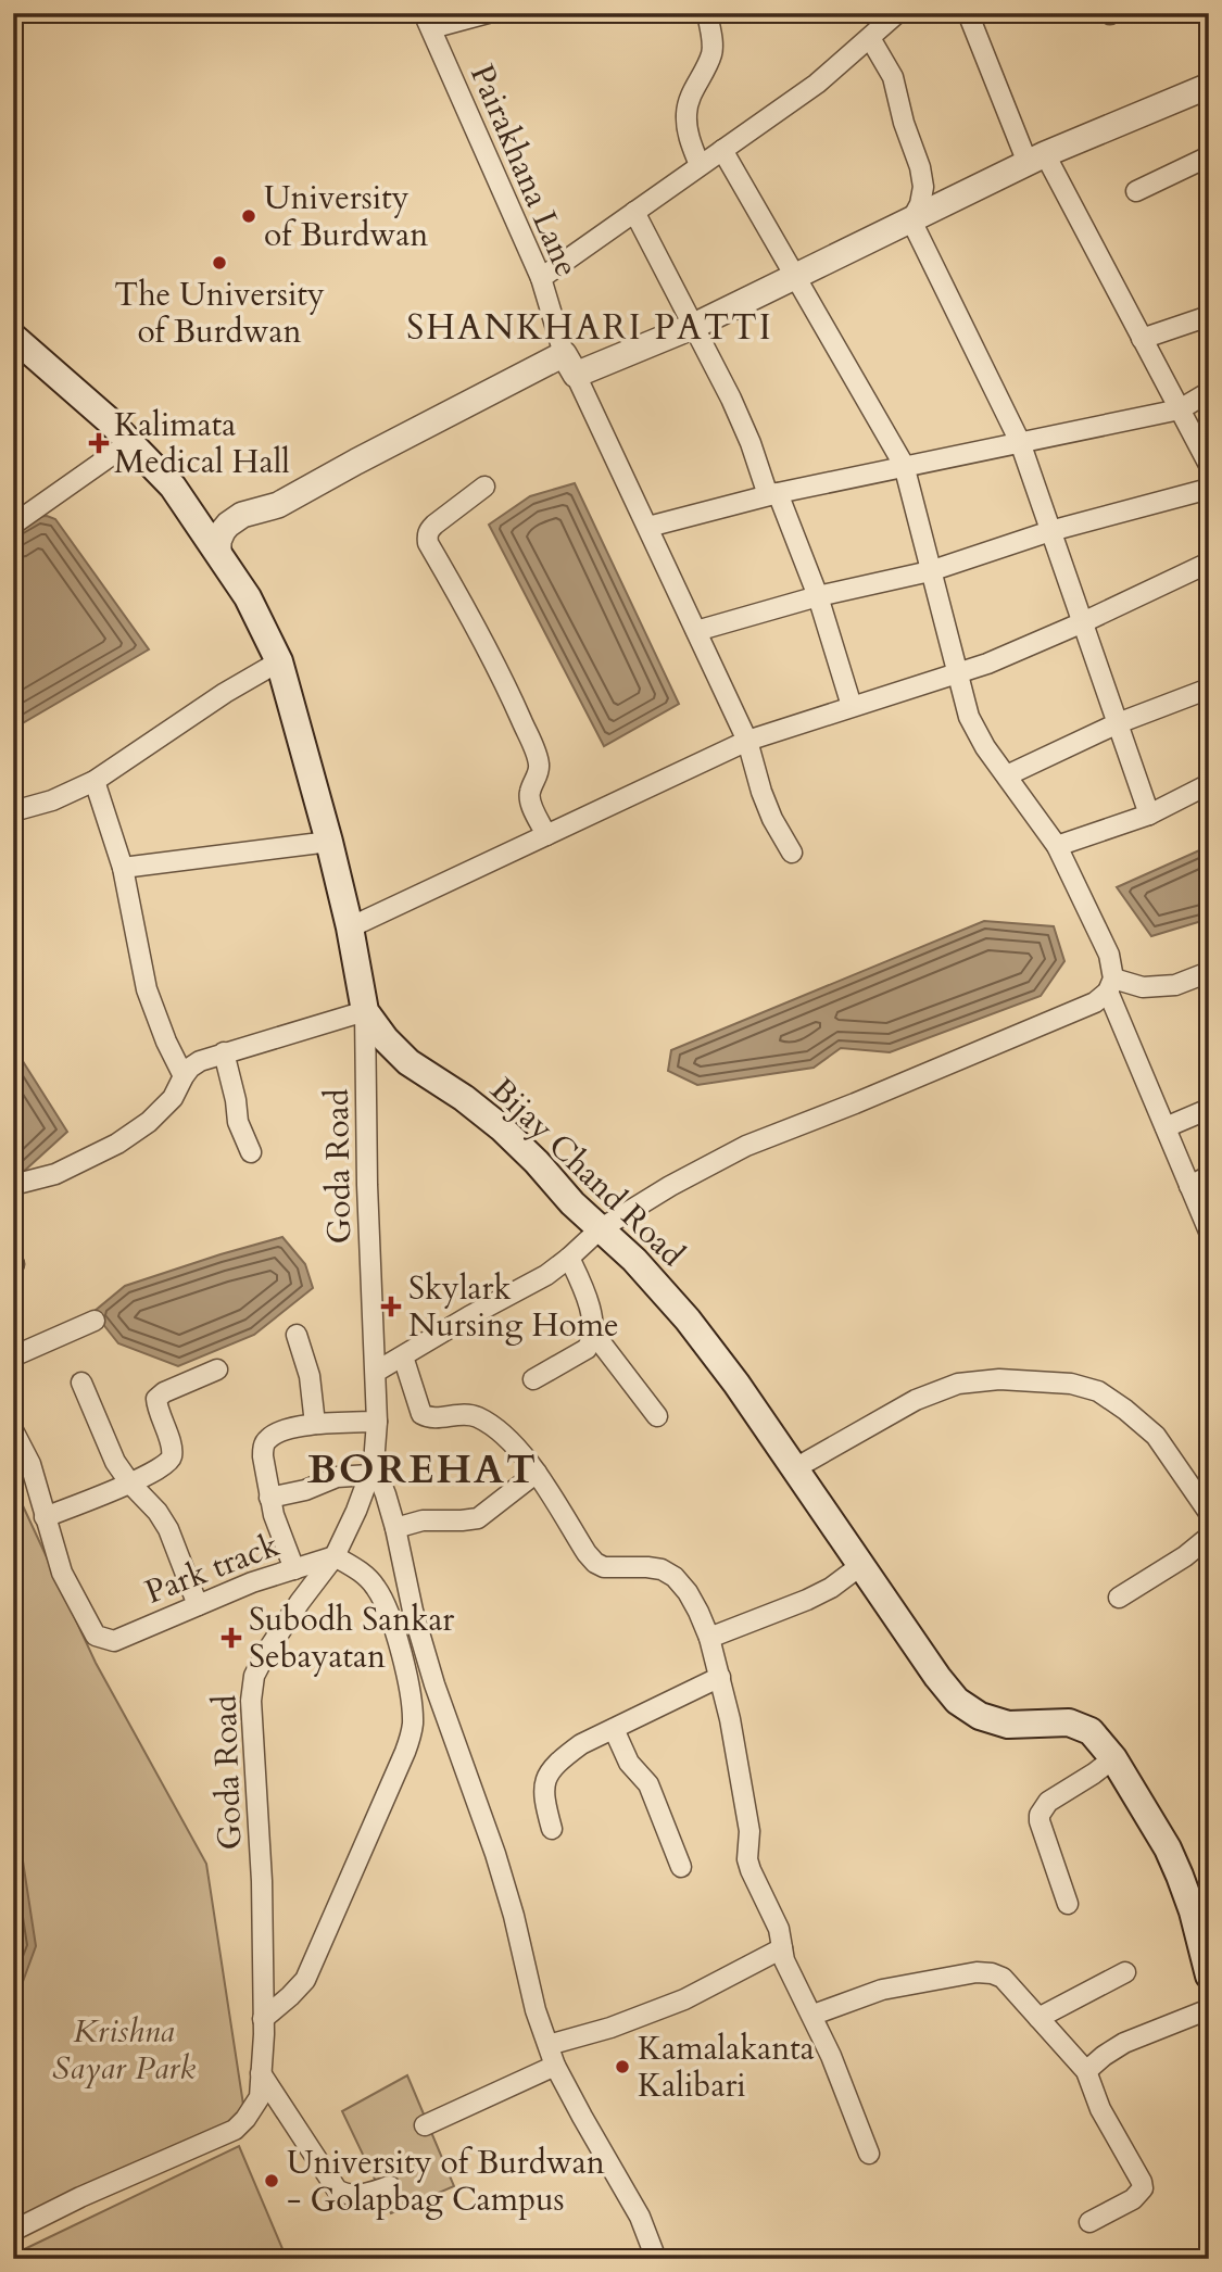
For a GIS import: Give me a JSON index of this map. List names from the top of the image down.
{
  "streets": {
    "main road": ["Bijay Chand Road"],
    "street": ["Pairakhana Lane", "Goda Road", "Park track"]
  },
  "crossings": [
    ["Goda Road", "Bijay Chand Road"],
    ["Goda Road", "Park track"]
  ],
  "districts": ["SHANKHARI PATTI", "BOREHAT"],
  "parks": ["Krishna Sayar Park"],
  "places": {
    "other": [
      "University of Burdwan",
      "The University of Burdwan",
      "Kamalakanta Kalibari",
      "University of Burdwan - Golapbag Campus"
    ],
    "health": ["Kalimata Medical Hall", "Skylark Nursing Home", "Subodh Sankar Sebayatan"]
  }
}
